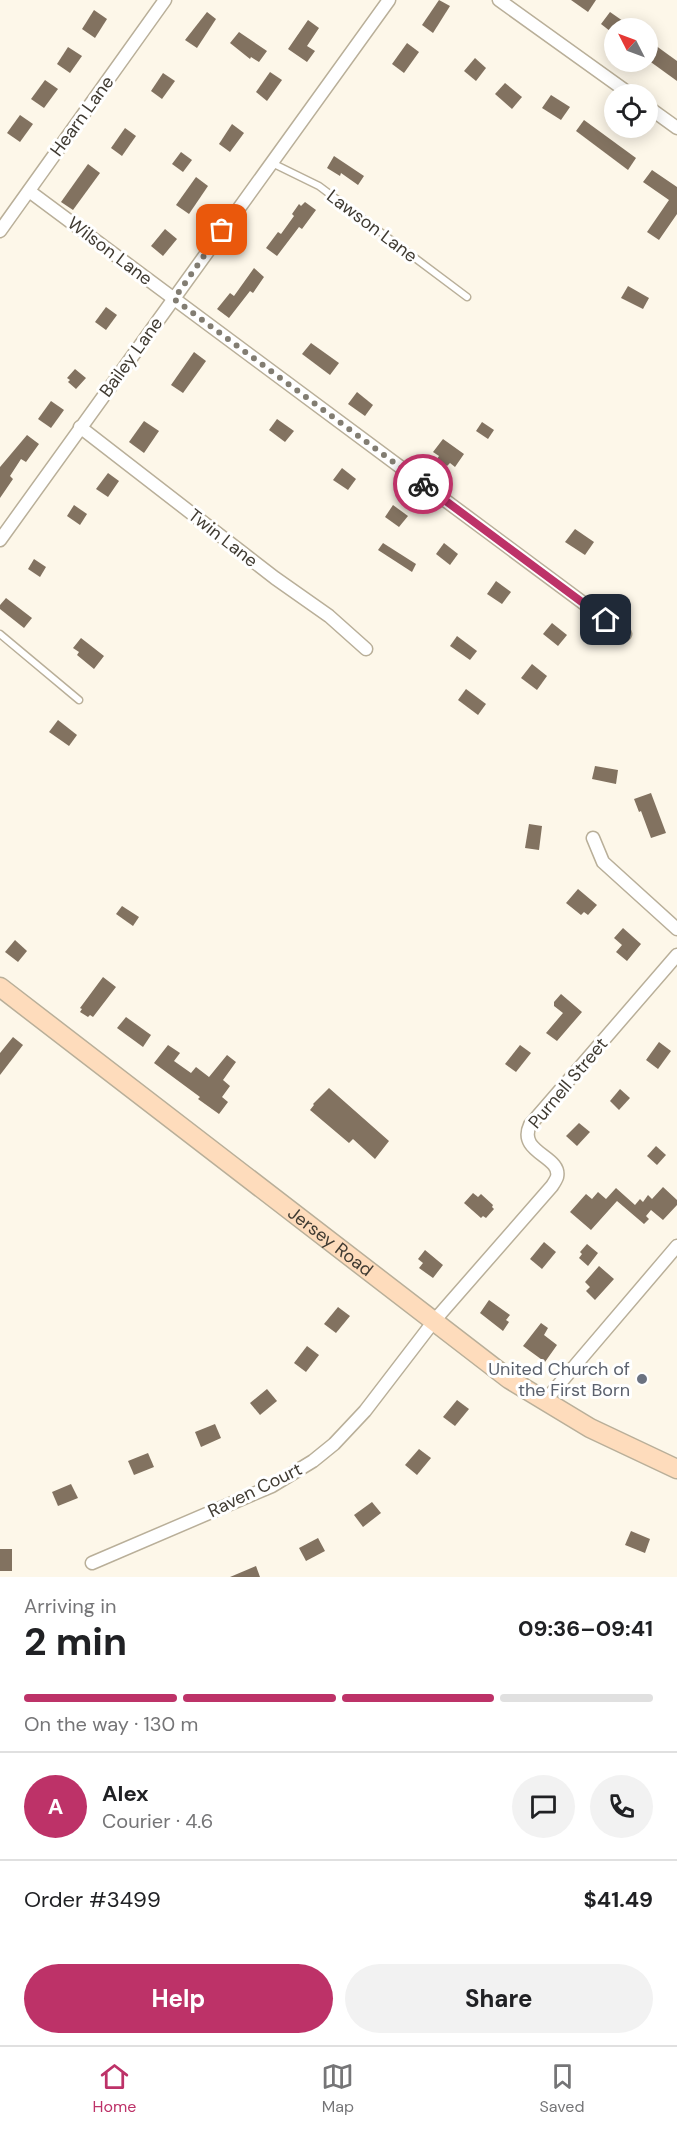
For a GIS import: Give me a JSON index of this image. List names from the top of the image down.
{
  "streets": {
    "street": [
      "Hearn Lane",
      "Wilson Lane",
      "Bailey Lane",
      "Twin Lane",
      "Purnell Street",
      "Jersey Road",
      "Raven Court"
    ],
    "lane": ["Lawson Lane"]
  },
  "crossings": [
    ["Hearn Lane", "Wilson Lane"],
    ["Lawson Lane", "Bailey Lane"],
    ["Wilson Lane", "Bailey Lane"],
    ["Bailey Lane", "Twin Lane"],
    ["Purnell Street", "Jersey Road"],
    ["Purnell Street", "Raven Court"],
    ["Jersey Road", "Raven Court"]
  ],
  "places": ["United Church of the First Born"],
  "north": "top left",
  "page": {
    "heading": ["2 min", "Arriving in", "09:36–09:41"],
    "panel": [
      "Alex",
      "Courier · 4.6",
      "Order #3499",
      "$41.49"
    ],
    "bar": "On the way · 130 m",
    "round": "A",
    "buttons": ["Help", "Share"],
    "tabs": ["Home", "Map", "Saved"]
  }
}
